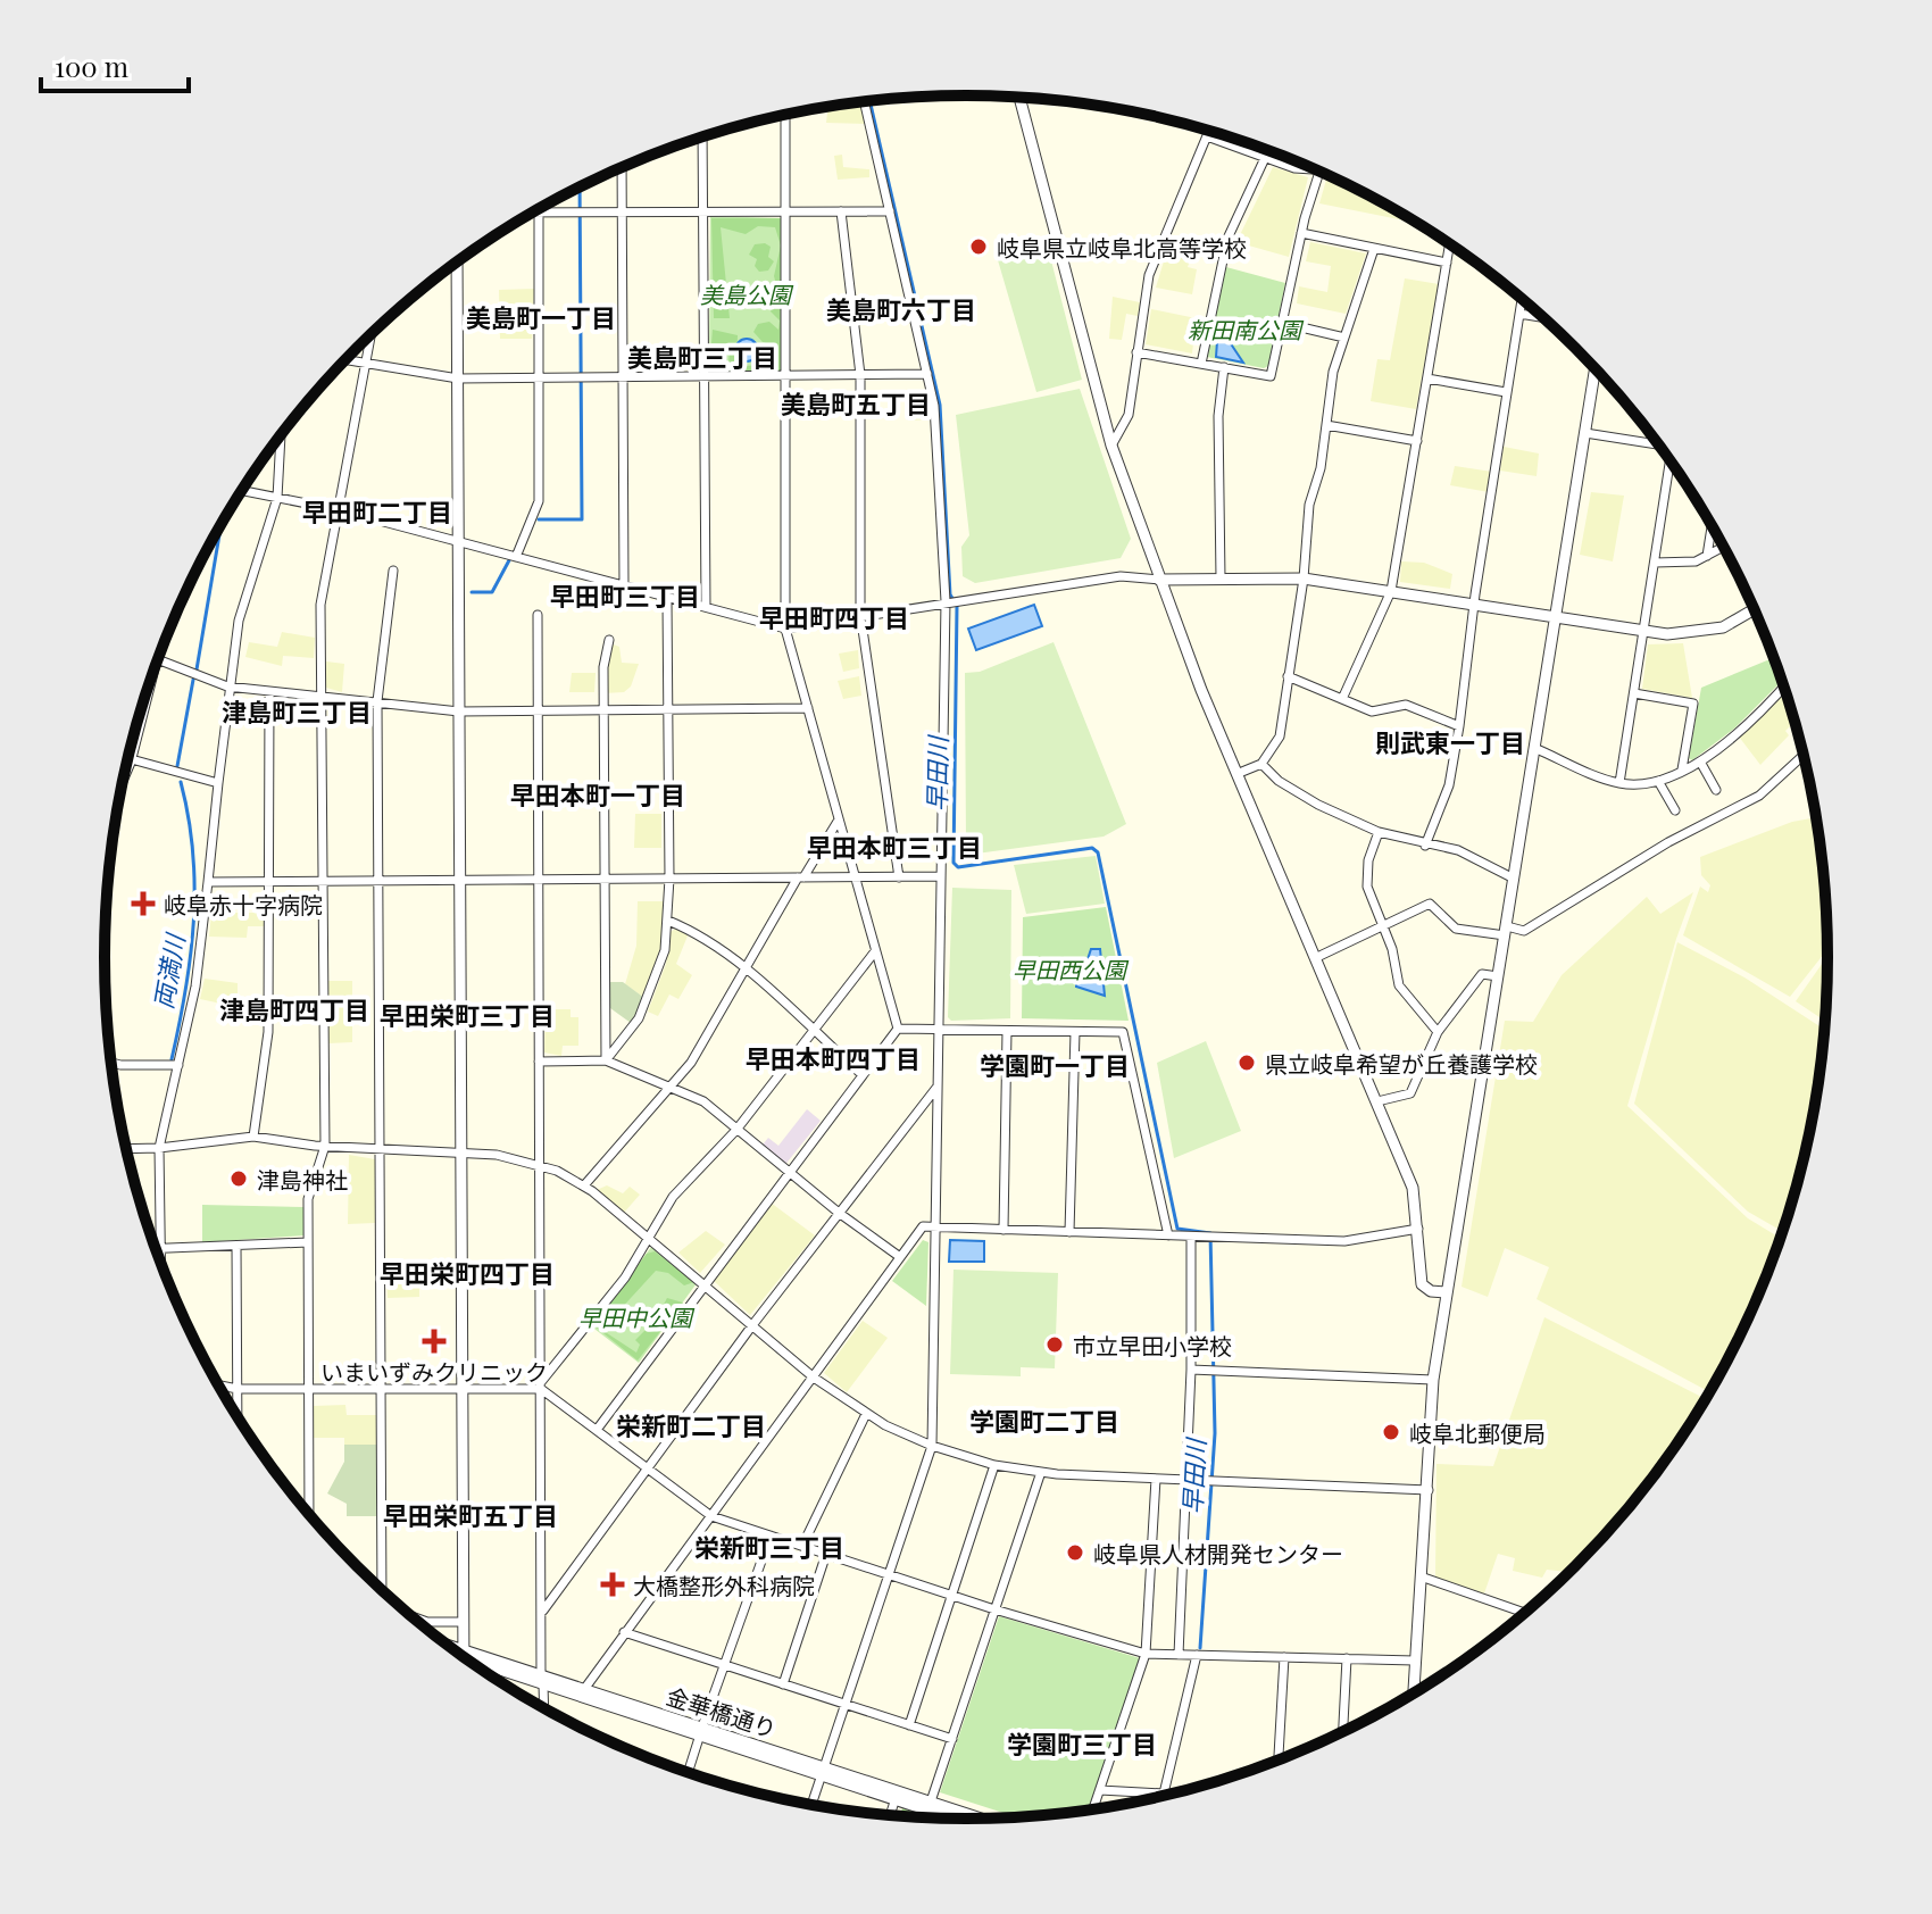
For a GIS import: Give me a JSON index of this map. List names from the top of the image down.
{
  "streets": {
    "street": ["金華橋通り"]
  },
  "districts": [
    "美島町六丁目",
    "美島町一丁目",
    "美島町三丁目",
    "美島町五丁目",
    "早田町二丁目",
    "早田町三丁目",
    "早田町四丁目",
    "津島町三丁目",
    "則武東一丁目",
    "早田本町一丁目",
    "早田本町三丁目",
    "津島町四丁目",
    "早田栄町三丁目",
    "早田本町四丁目",
    "学園町一丁目",
    "早田栄町四丁目",
    "学園町二丁目",
    "栄新町二丁目",
    "早田栄町五丁目",
    "栄新町三丁目",
    "学園町三丁目"
  ],
  "water": ["早田川", "両満川"],
  "parks": [
    "美島公園",
    "新田南公園",
    "早田西公園",
    "早田中公園"
  ],
  "places": {
    "other": [
      "岐阜県立岐阜北高等学校",
      "県立岐阜希望が丘養護学校",
      "津島神社",
      "市立早田小学校",
      "岐阜北郵便局",
      "岐阜県人材開発センター"
    ],
    "health": ["岐阜赤十字病院", "いまいずみクリニック", "大橋整形外科病院"]
  },
  "scale_bar": "100 m"
}
